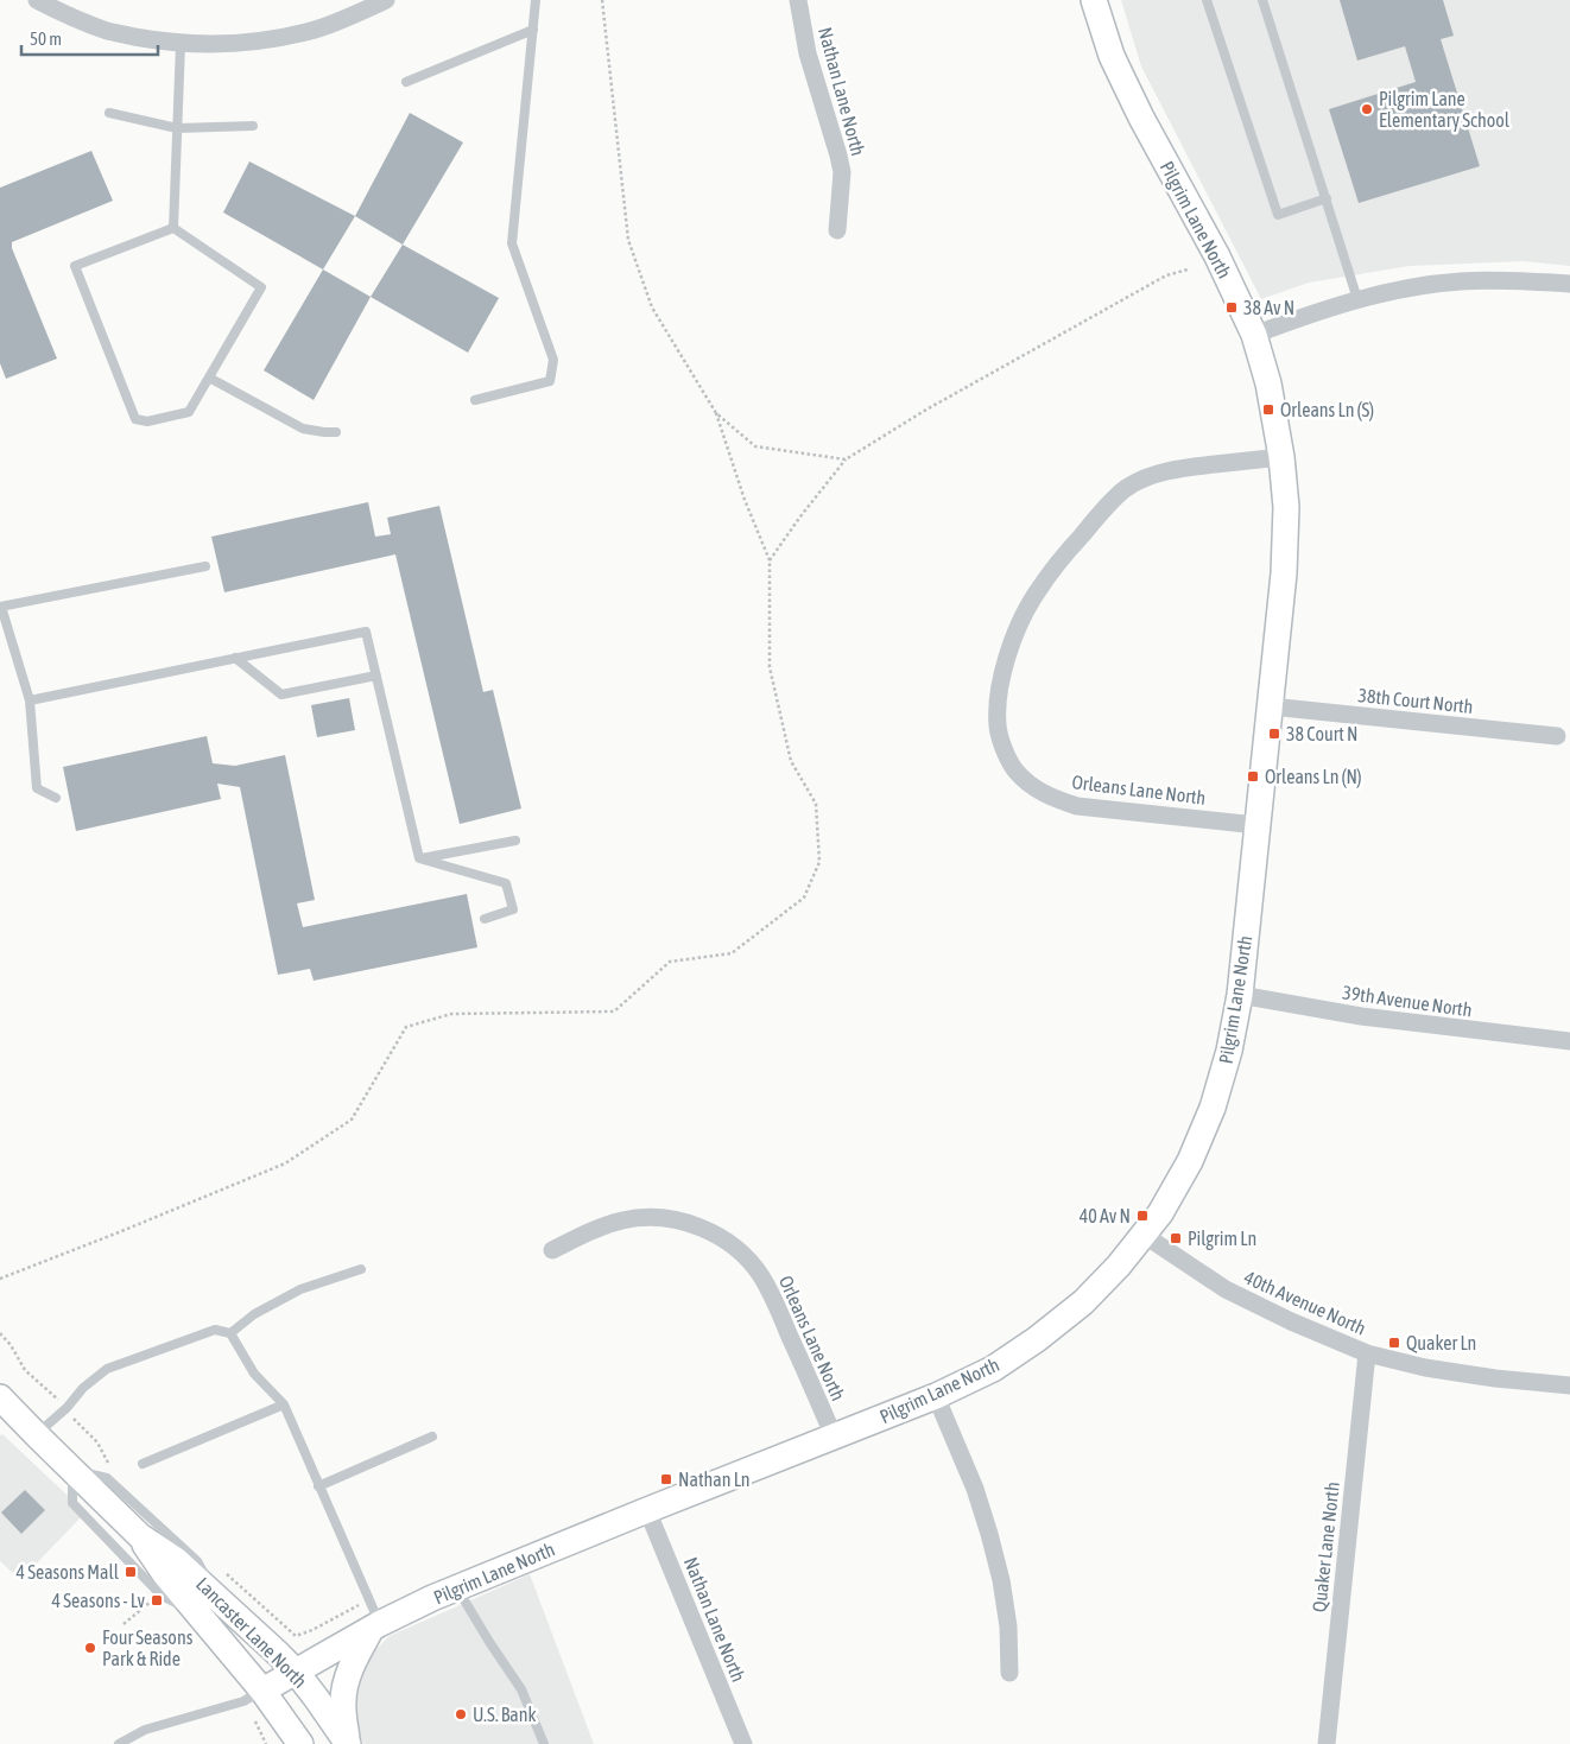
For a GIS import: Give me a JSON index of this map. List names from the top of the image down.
{
  "streets": {
    "street": [
      "Nathan Lane North",
      "Pilgrim Lane North",
      "38th Court North",
      "Orleans Lane North",
      "39th Avenue North",
      "40th Avenue North",
      "Quaker Lane North",
      "Lancaster Lane North"
    ]
  },
  "crossings": [
    ["Nathan Lane North", "Pilgrim Lane North"],
    ["Pilgrim Lane North", "38th Court North"],
    ["Pilgrim Lane North", "Orleans Lane North"],
    ["Pilgrim Lane North", "39th Avenue North"],
    ["Pilgrim Lane North", "40th Avenue North"],
    ["Pilgrim Lane North", "Lancaster Lane North"],
    ["40th Avenue North", "Quaker Lane North"]
  ],
  "places": {
    "other": ["Pilgrim Lane Elementary School", "Four Seasons Park & Ride", "U.S. Bank"],
    "transit": [
      "38 Av N",
      "Orleans Ln (S)",
      "38 Court N",
      "Orleans Ln (N)",
      "40 Av N",
      "Pilgrim Ln",
      "Quaker Ln",
      "Nathan Ln",
      "4 Seasons Mall",
      "4 Seasons - Lv"
    ]
  },
  "scale_bar": "50 m"
}
